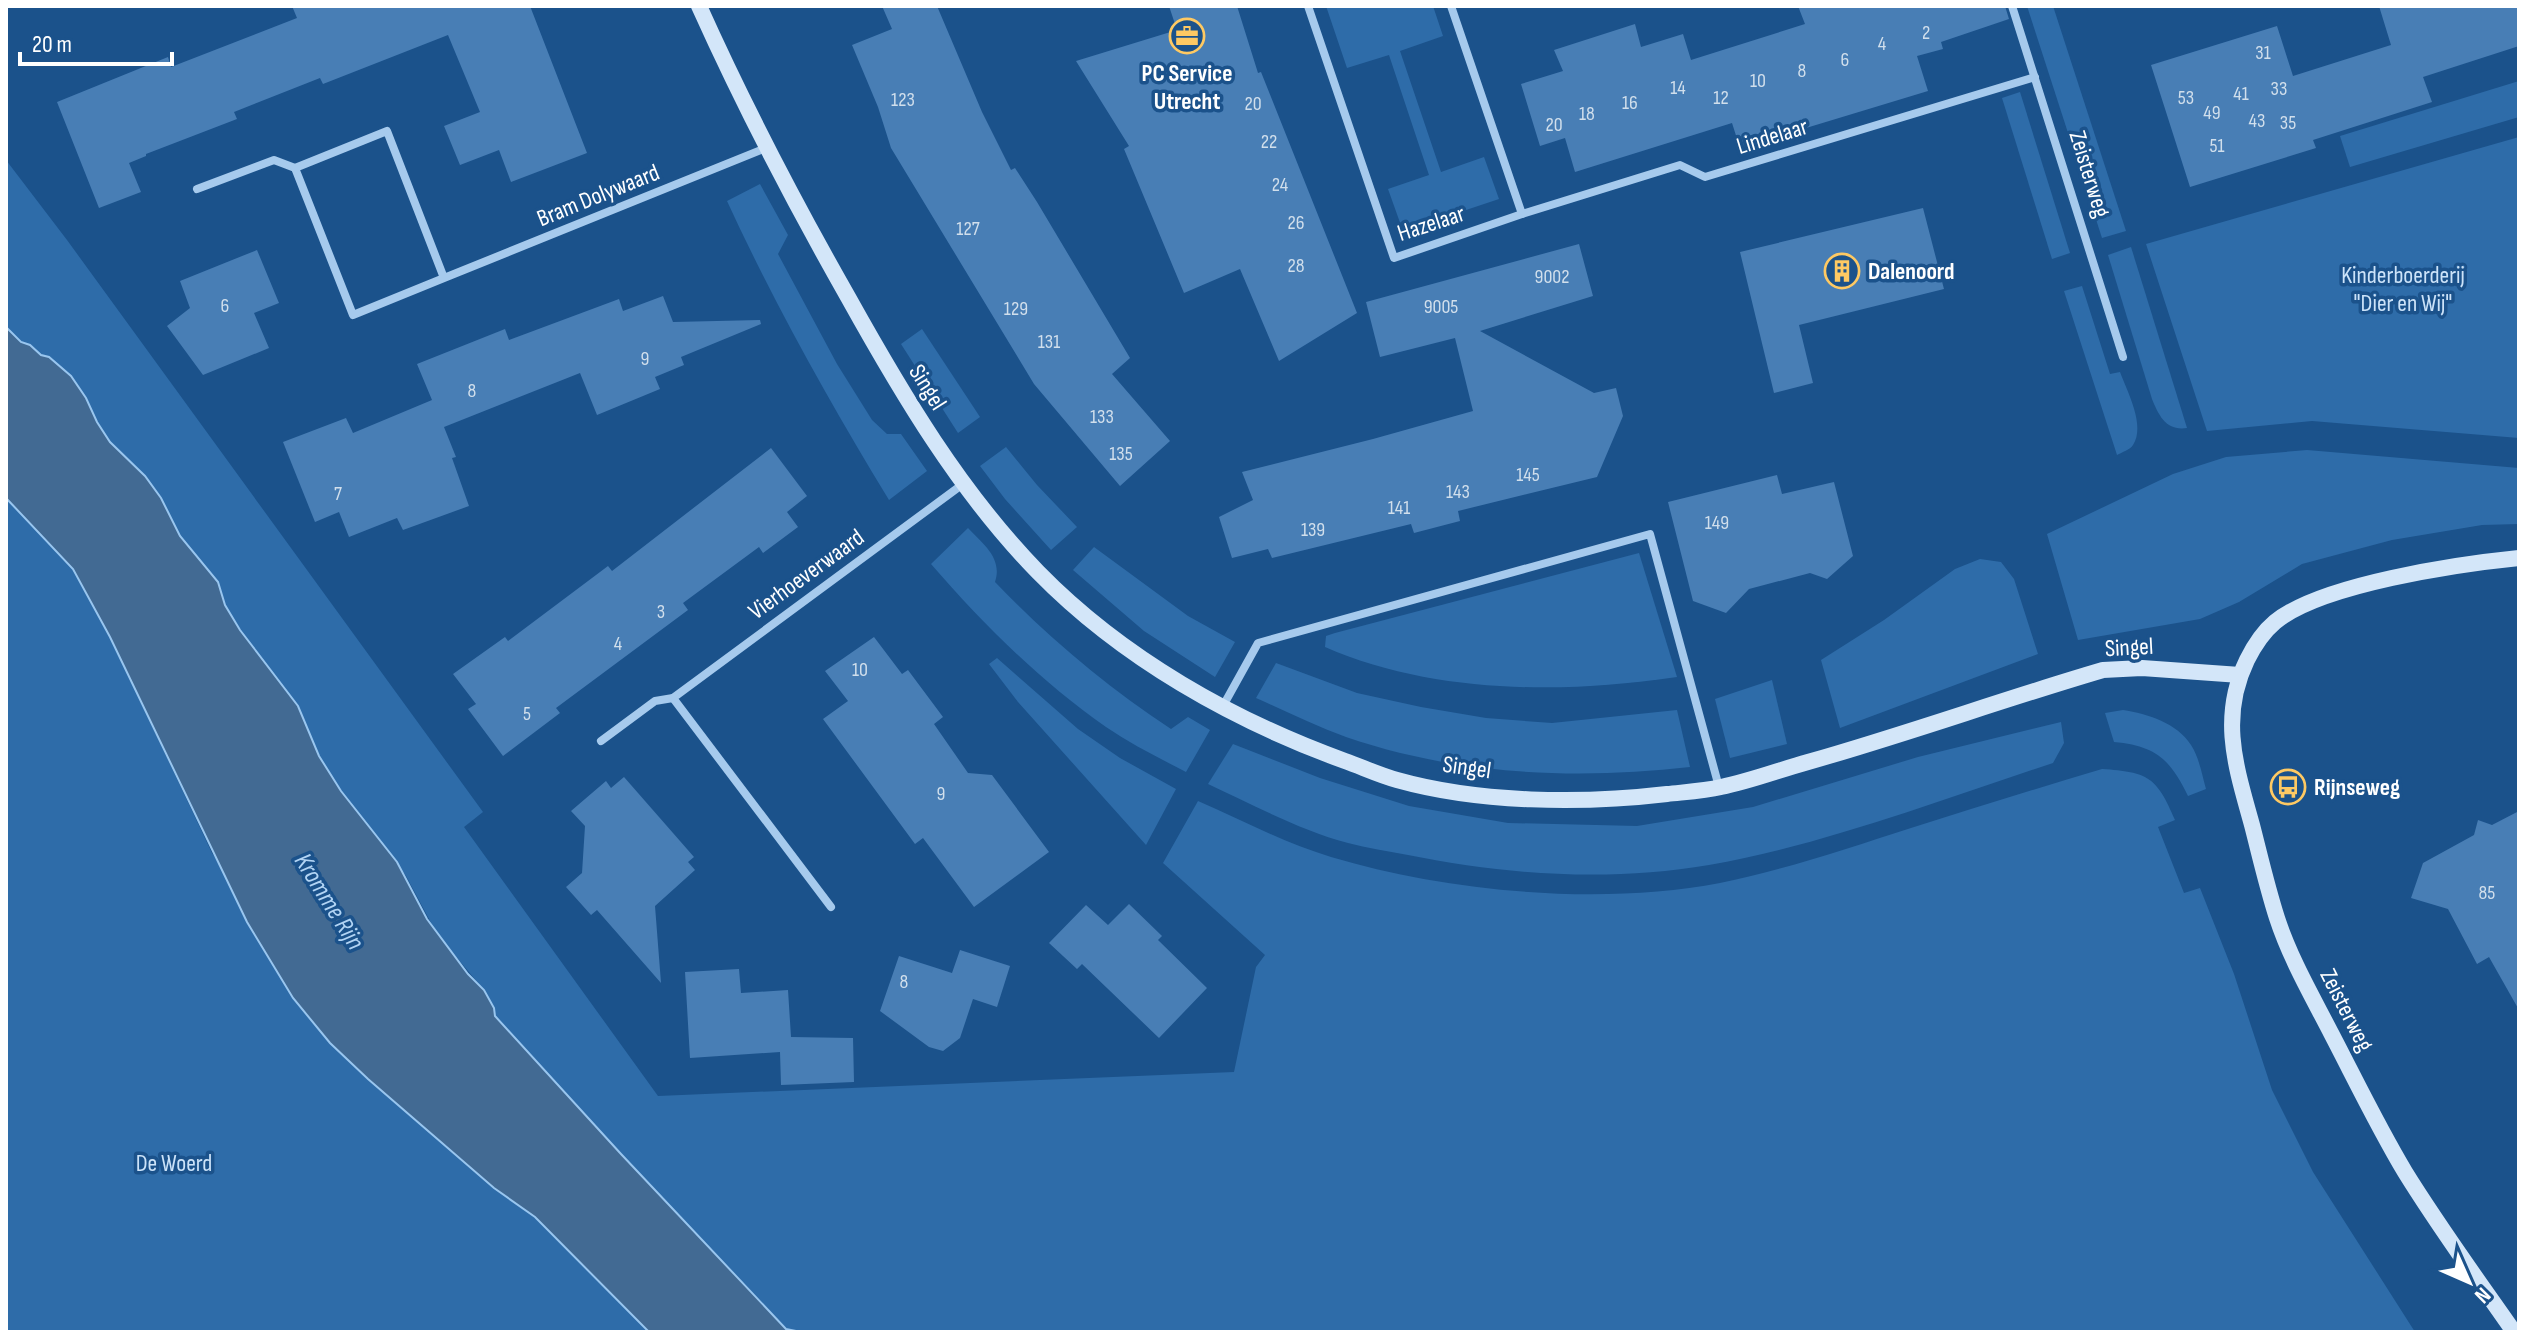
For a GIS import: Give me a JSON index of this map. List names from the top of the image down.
{
  "streets": {
    "street": [
      "Lindelaar",
      "Zeisterweg",
      "Bram Dolywaard",
      "Hazelaar",
      "Singel",
      "Vierhoeverwaard"
    ]
  },
  "crossings": [
    ["Lindelaar", "Zeisterweg"],
    ["Lindelaar", "Hazelaar"],
    ["Zeisterweg", "Singel"],
    ["Bram Dolywaard", "Singel"],
    ["Singel", "Vierhoeverwaard"]
  ],
  "water": ["Kromme Rijn"],
  "parks": ["Kinderboerderij \"Dier en Wij\"", "De Woerd"],
  "places": {
    "office": ["PC Service Utrecht"],
    "building": ["Dalenoord"],
    "bus stop": ["Rijnseweg"]
  },
  "house_numbers": [
    "2",
    "4",
    "31",
    "6",
    "8",
    "10",
    "14",
    "33",
    "41",
    "12",
    "53",
    "123",
    "16",
    "20",
    "49",
    "18",
    "43",
    "35",
    "20",
    "22",
    "51",
    "24",
    "26",
    "127",
    "28",
    "9002",
    "6",
    "9005",
    "129",
    "131",
    "9",
    "8",
    "133",
    "135",
    "145",
    "143",
    "7",
    "141",
    "149",
    "139",
    "3",
    "4",
    "10",
    "5",
    "9",
    "85",
    "8"
  ],
  "scale_bar": "20 m",
  "north": "bottom right"
}
